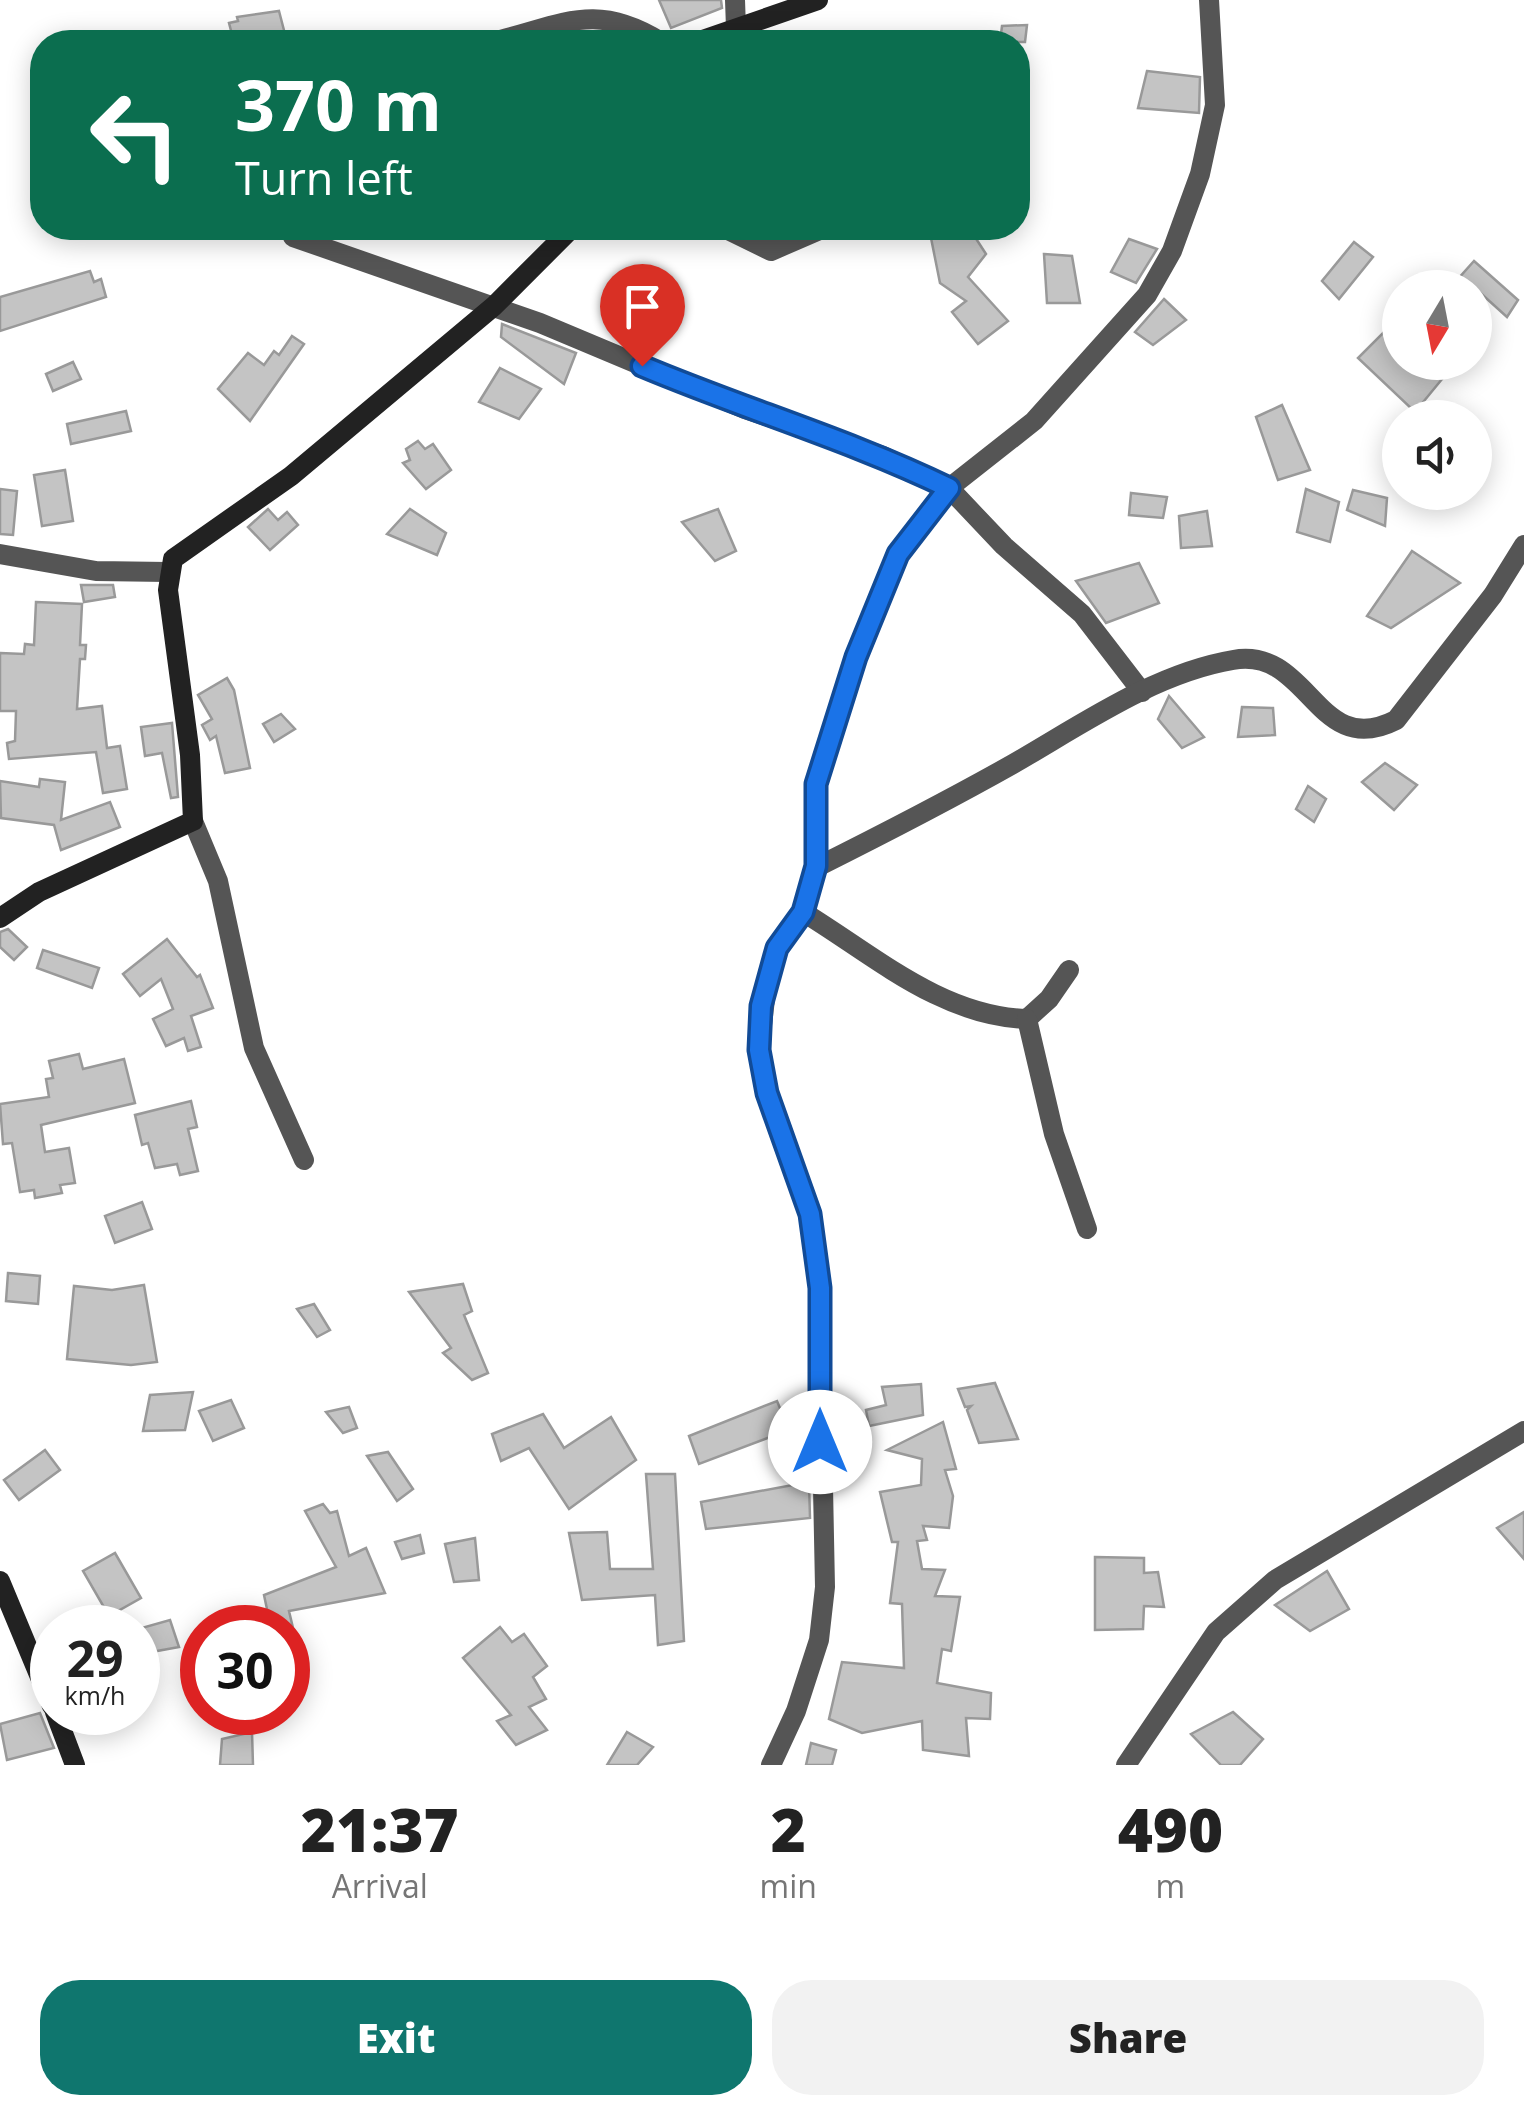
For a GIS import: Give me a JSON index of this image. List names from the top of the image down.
{
  "north": "bottom",
  "page": {
    "turn": ["370 m", "Turn left"],
    "speed": "29 km/h",
    "limit": "30",
    "eta": [
      "21:37",
      "Arrival",
      "2",
      "min",
      "490",
      "m"
    ],
    "buttons": ["Exit", "Share"]
  }
}
